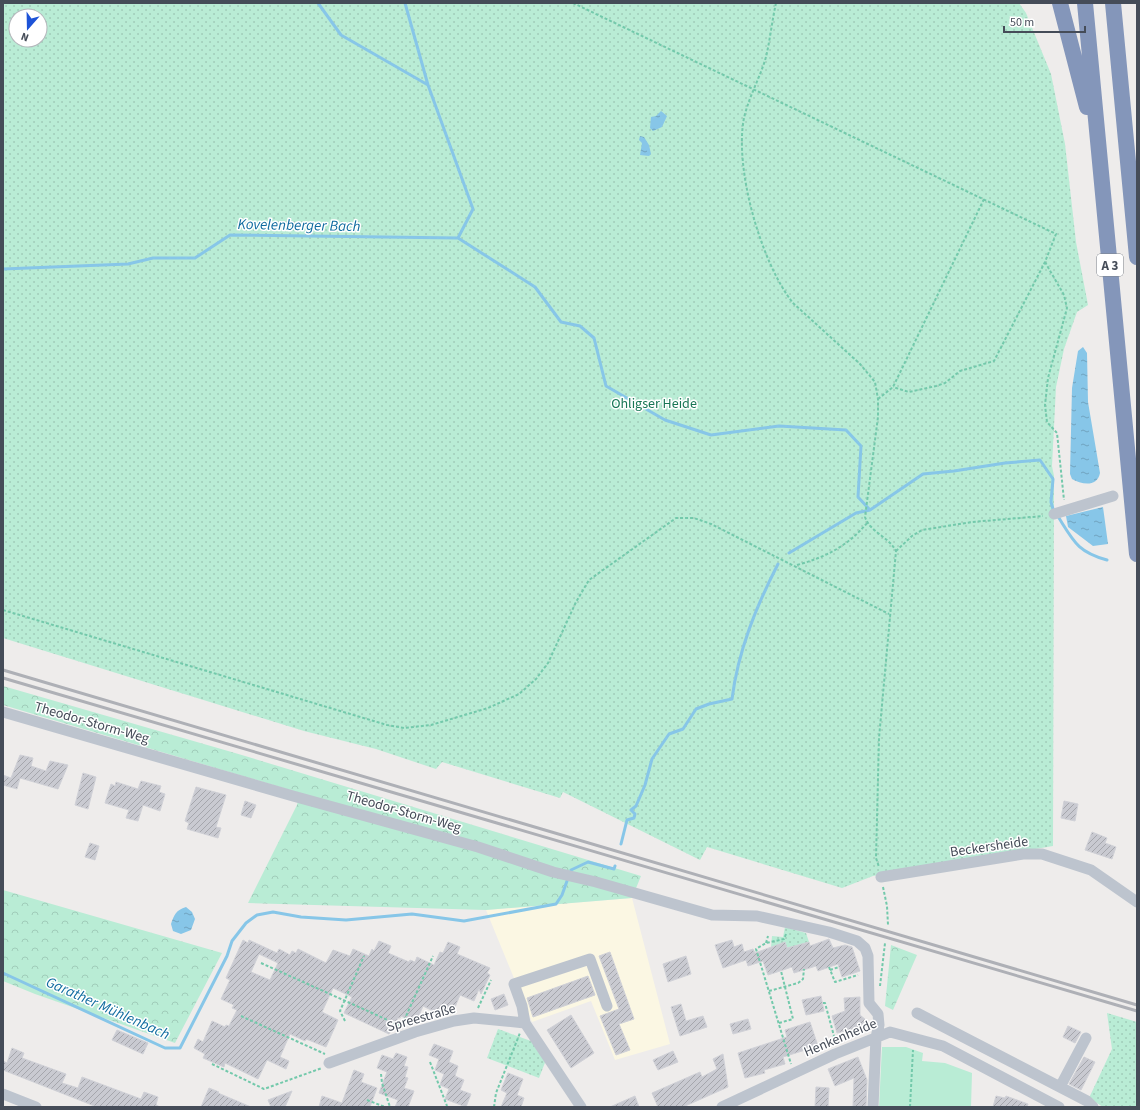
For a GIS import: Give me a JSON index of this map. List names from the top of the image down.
{
  "streets": {
    "highway": ["A 3"],
    "street": [
      "Theodor-Storm-Weg",
      "Beckersheide",
      "Spreestraße",
      "Henkenheide"
    ]
  },
  "crossings": [
    ["Theodor-Storm-Weg", "Henkenheide"]
  ],
  "water": ["Kovelenberger Bach", "Garather Mühlenbach"],
  "parks": ["Ohligser Heide"],
  "scale_bar": "50 m",
  "north": "bottom"
}
